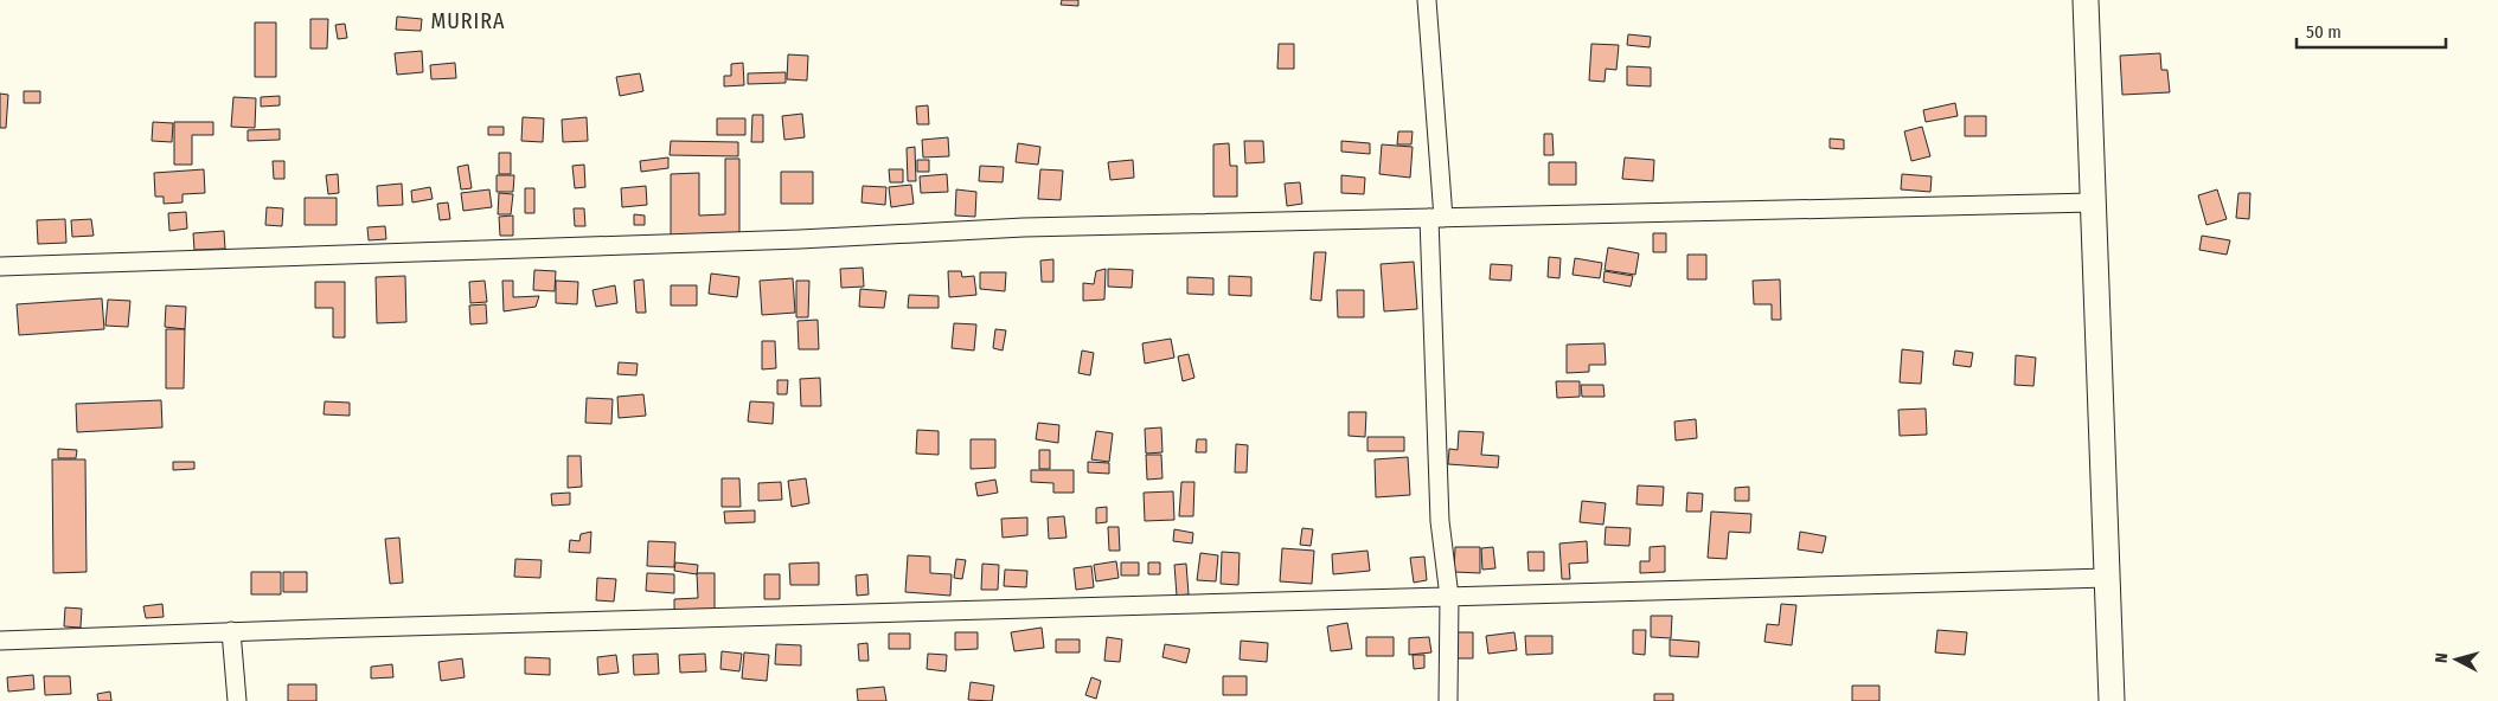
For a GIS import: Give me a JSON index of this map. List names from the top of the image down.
{
  "districts": ["MURIRA"],
  "scale_bar": "50 m",
  "north": "left"
}
